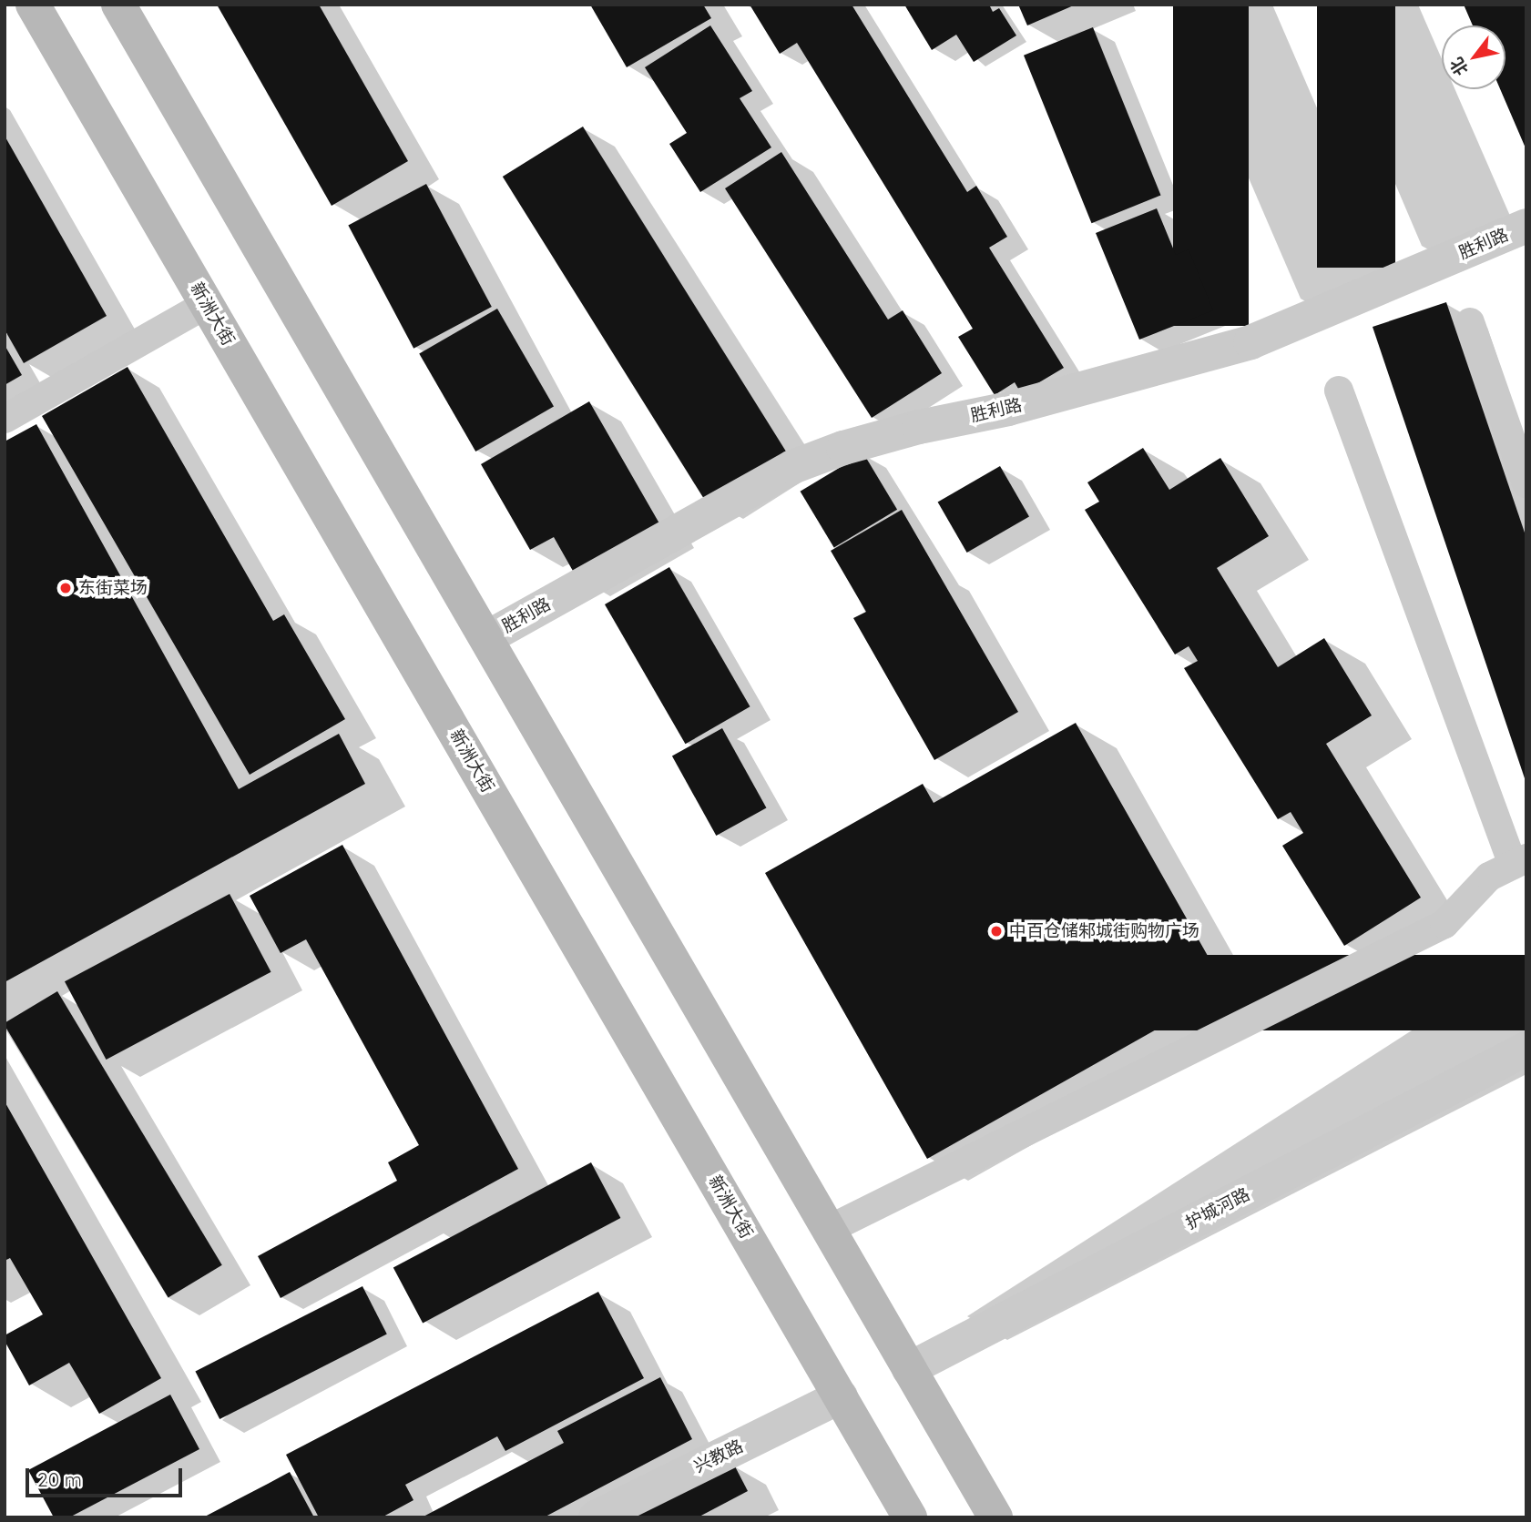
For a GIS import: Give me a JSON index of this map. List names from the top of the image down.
{
  "streets": {
    "main road": ["新洲大街"],
    "street": ["胜利路", "护城河路", "兴教路"]
  },
  "crossings": [
    ["新洲大街", "兴教路"]
  ],
  "places": ["东街菜场", "中百仓储邾城街购物广场"],
  "scale_bar": "20 m",
  "north": "bottom left"
}
